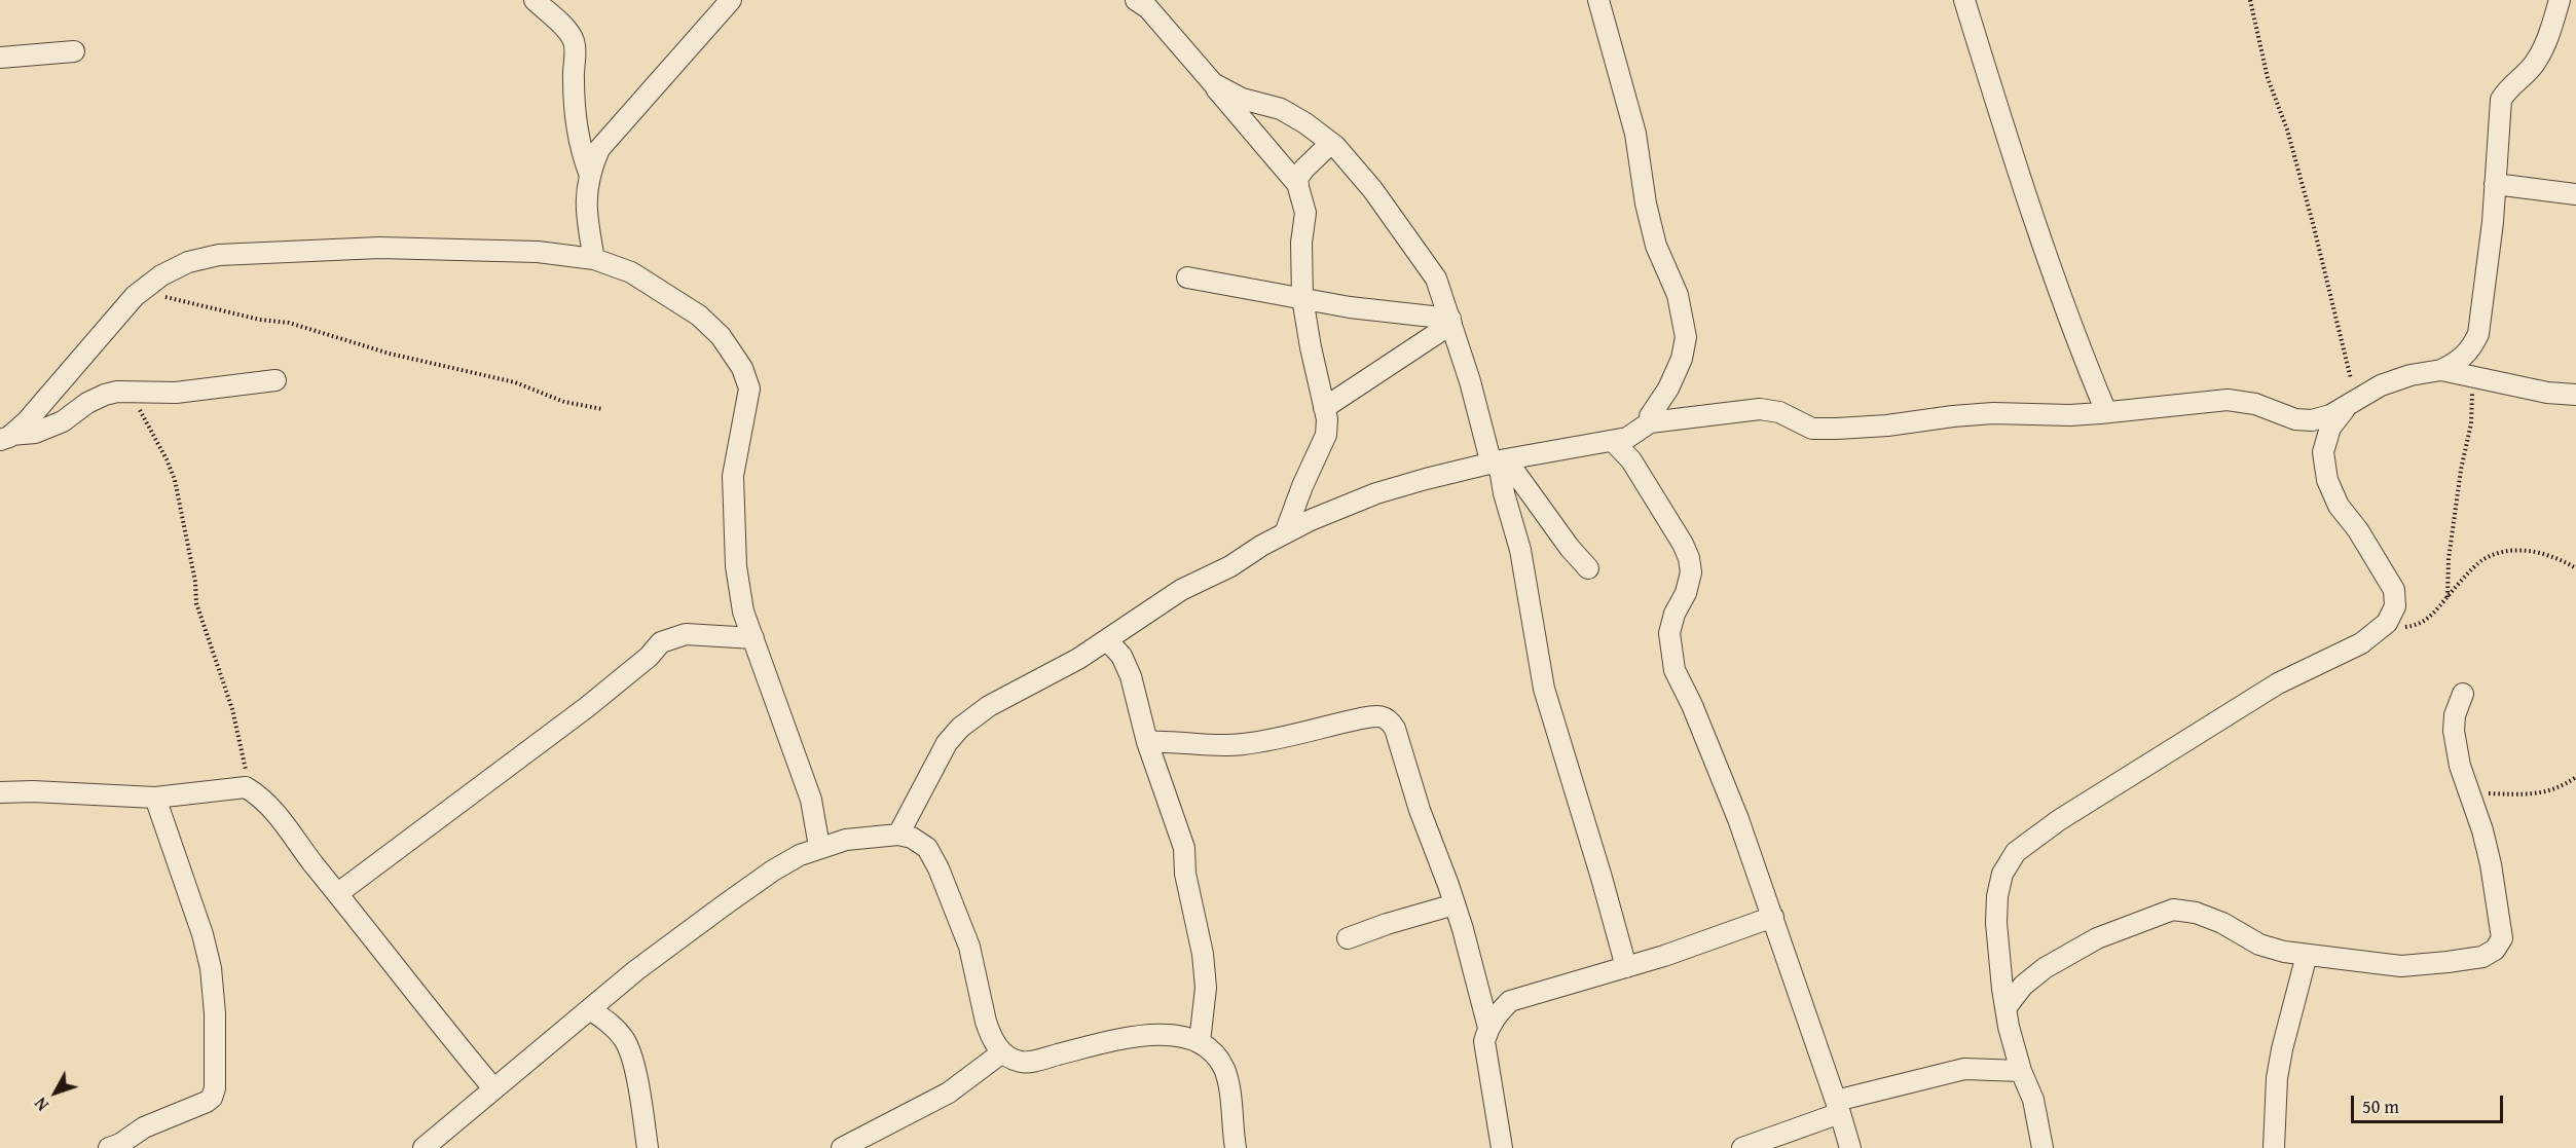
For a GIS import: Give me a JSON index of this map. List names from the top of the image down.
{
  "scale_bar": "50 m",
  "north": "bottom left"
}
